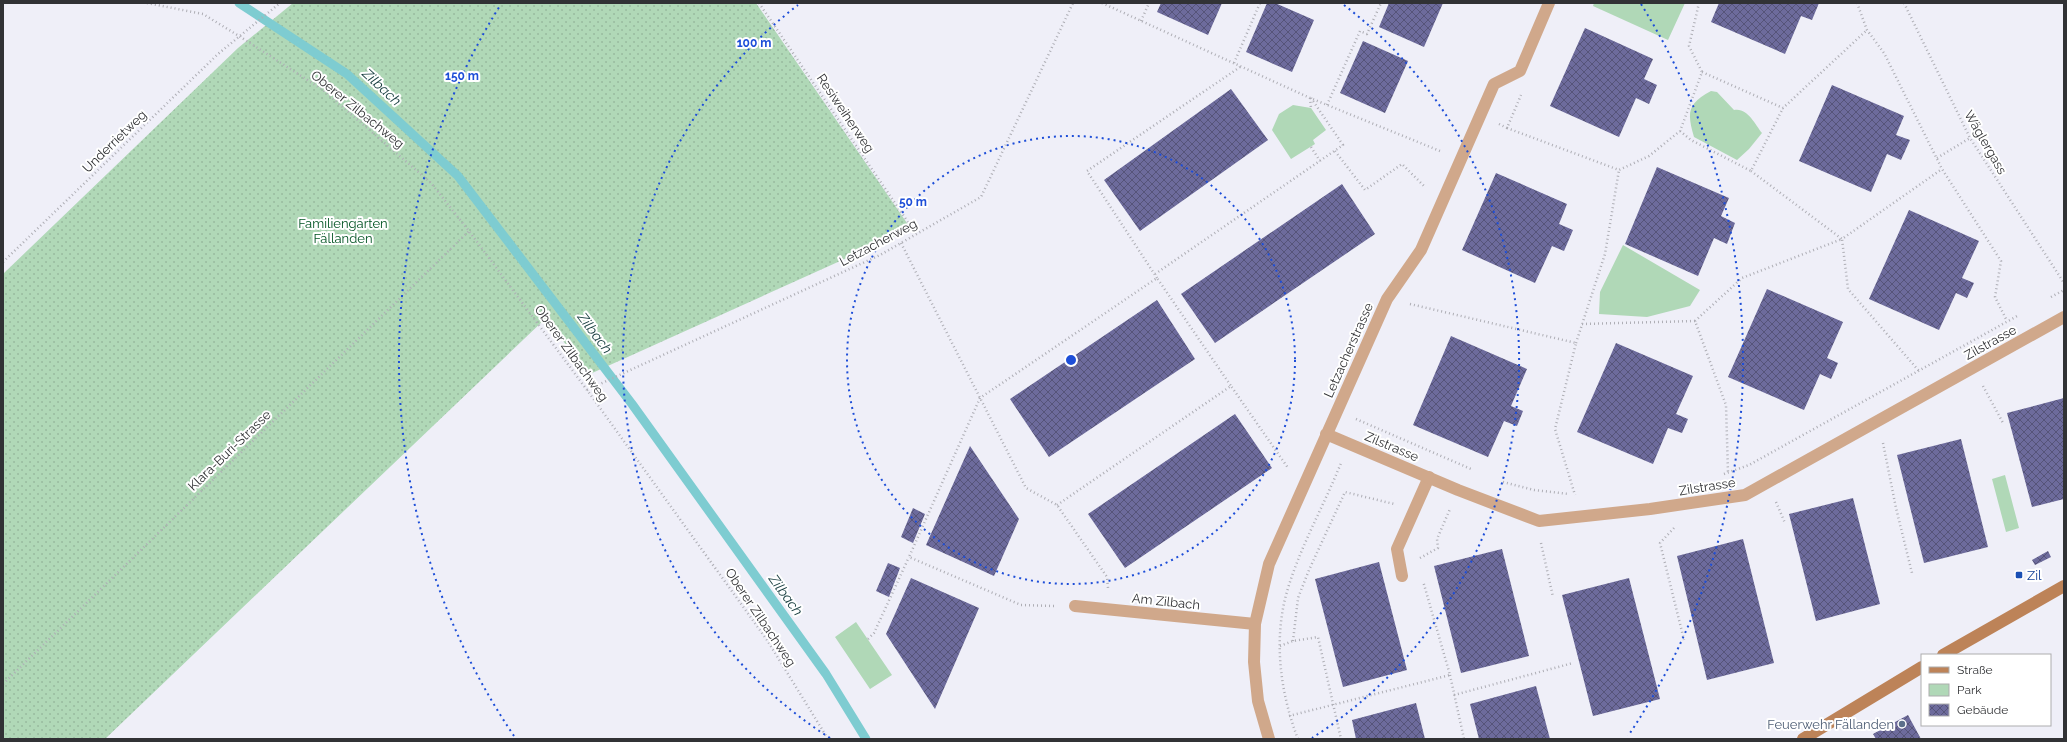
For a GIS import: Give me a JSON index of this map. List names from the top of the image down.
{
  "streets": {
    "street": ["Zilstrasse", "Letzacherstrasse", "Am Zilbach"],
    "path": [
      "Oberer Zilbachweg",
      "Resiweiherweg",
      "Underrietweg",
      "Wäglergass",
      "Letzacherweg",
      "Klara-Buri-Strasse"
    ]
  },
  "crossings": [
    ["Oberer Zilbachweg", "Underrietweg"],
    ["Oberer Zilbachweg", "Letzacherweg"],
    ["Oberer Zilbachweg", "Klara-Buri-Strasse"],
    ["Resiweiherweg", "Letzacherweg"],
    ["Zilstrasse", "Letzacherstrasse"],
    ["Letzacherstrasse", "Am Zilbach"]
  ],
  "water": ["Zilbach"],
  "parks": ["Familiengärten Fällanden"],
  "places": {
    "transit": ["Zil"],
    "other": ["Feuerwehr Fällanden"]
  },
  "legend": ["Straße", "Park", "Gebäude"],
  "rings": ["100 m", "150 m", "50 m"]
}
